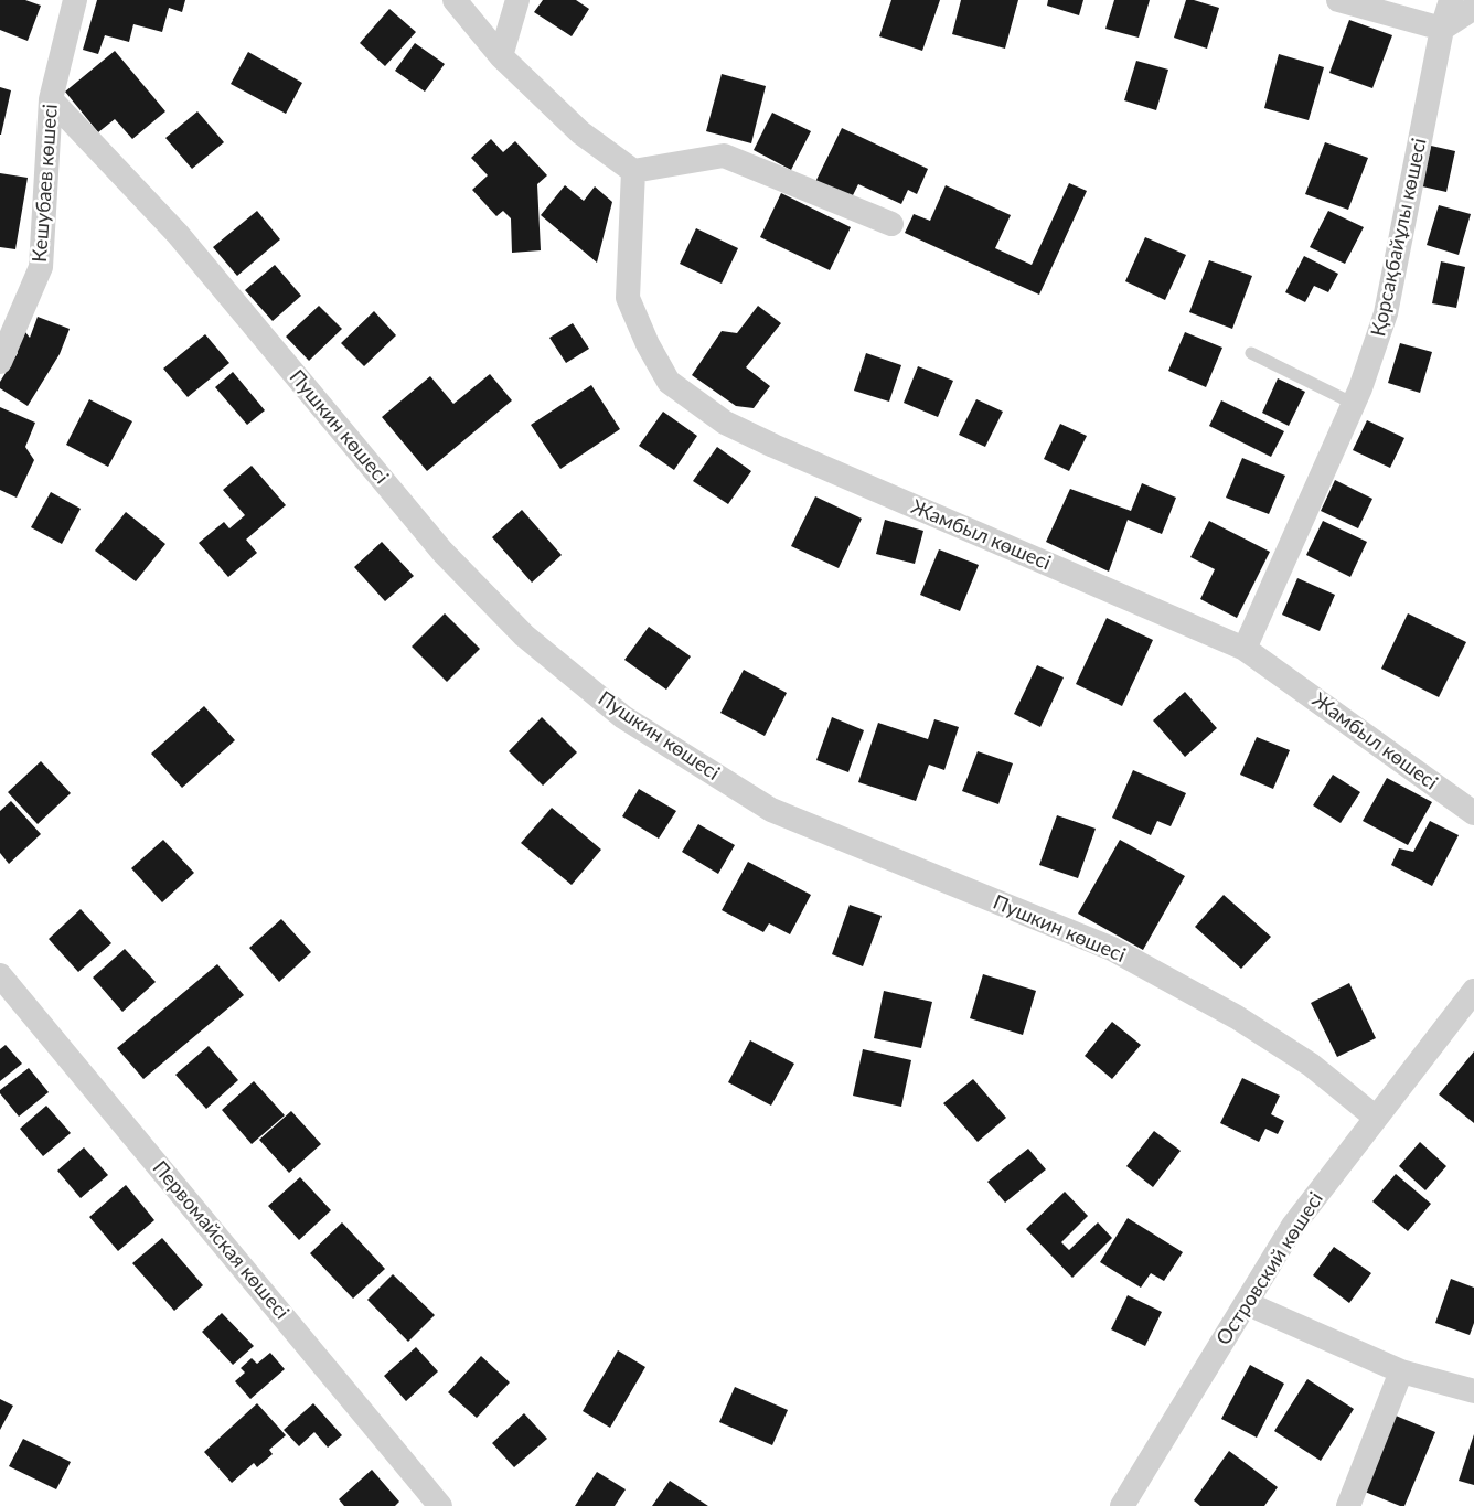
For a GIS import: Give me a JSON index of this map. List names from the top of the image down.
{
  "streets": {
    "street": [
      "Кешубаев көшесі",
      "Қорсақбайұлы көшесі",
      "Пушкин көшесі",
      "Жамбыл көшесі",
      "Первомайская көшесі",
      "Островский көшесі"
    ]
  },
  "crossings": [
    ["Кешубаев көшесі", "Пушкин көшесі"],
    ["Қорсақбайұлы көшесі", "Жамбыл көшесі"],
    ["Пушкин көшесі", "Островский көшесі"]
  ]
}
